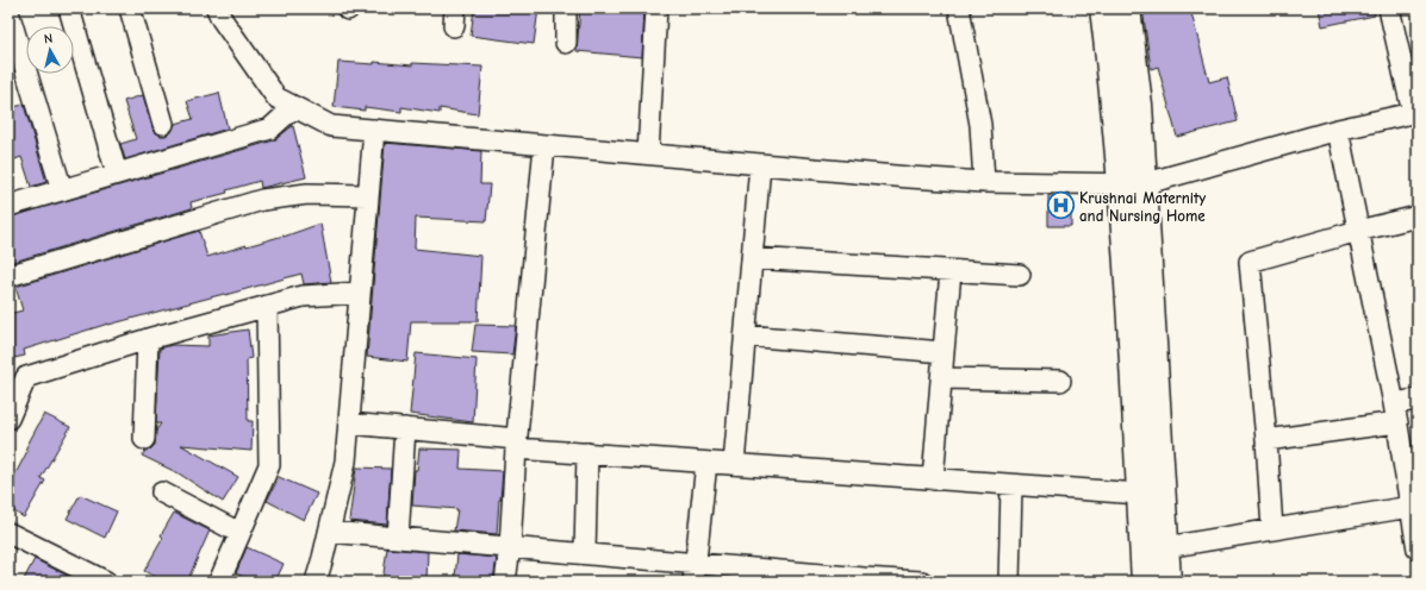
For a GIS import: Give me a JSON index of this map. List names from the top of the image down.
{
  "places": {
    "hospital": ["Krushnai Maternity and Nursing Home"]
  },
  "north": "top"
}
